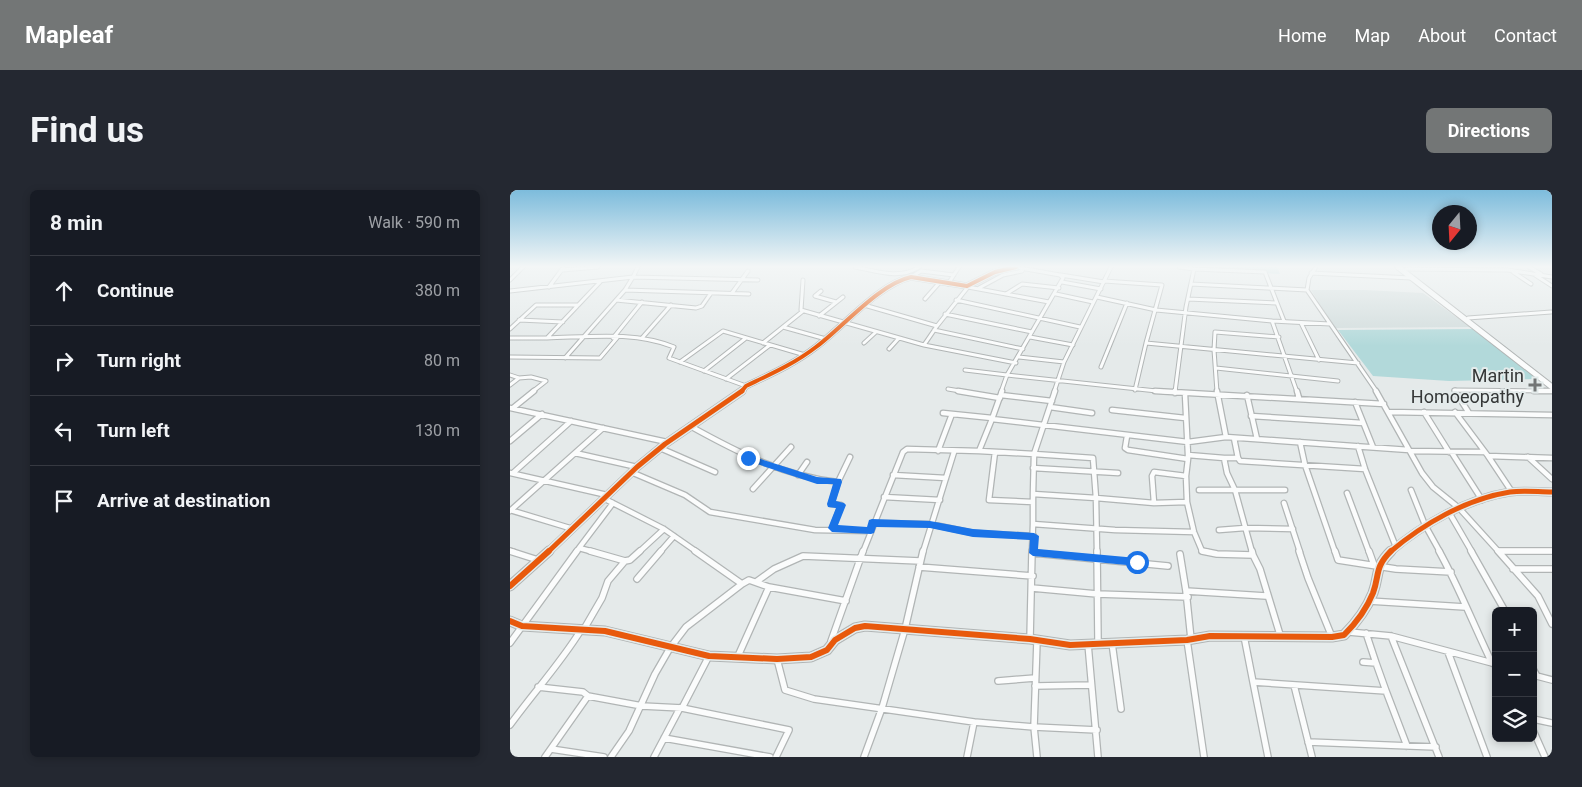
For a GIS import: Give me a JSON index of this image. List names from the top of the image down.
{
  "places": {
    "health": ["Martin Homoeopathy"]
  },
  "north": "bottom",
  "page": {
    "header": "Mapleaf",
    "nav": [
      "Home",
      "Map",
      "About",
      "Contact"
    ],
    "buttons": "Directions",
    "title": "Find us",
    "heading": ["8 min", "Walk · 590 m"],
    "list": [
      ["Continue", "380 m"],
      ["Turn right", "80 m"],
      ["Turn left", "130 m"],
      "Arrive at destination"
    ],
    "map_buttons": ["+", "−"]
  }
}
